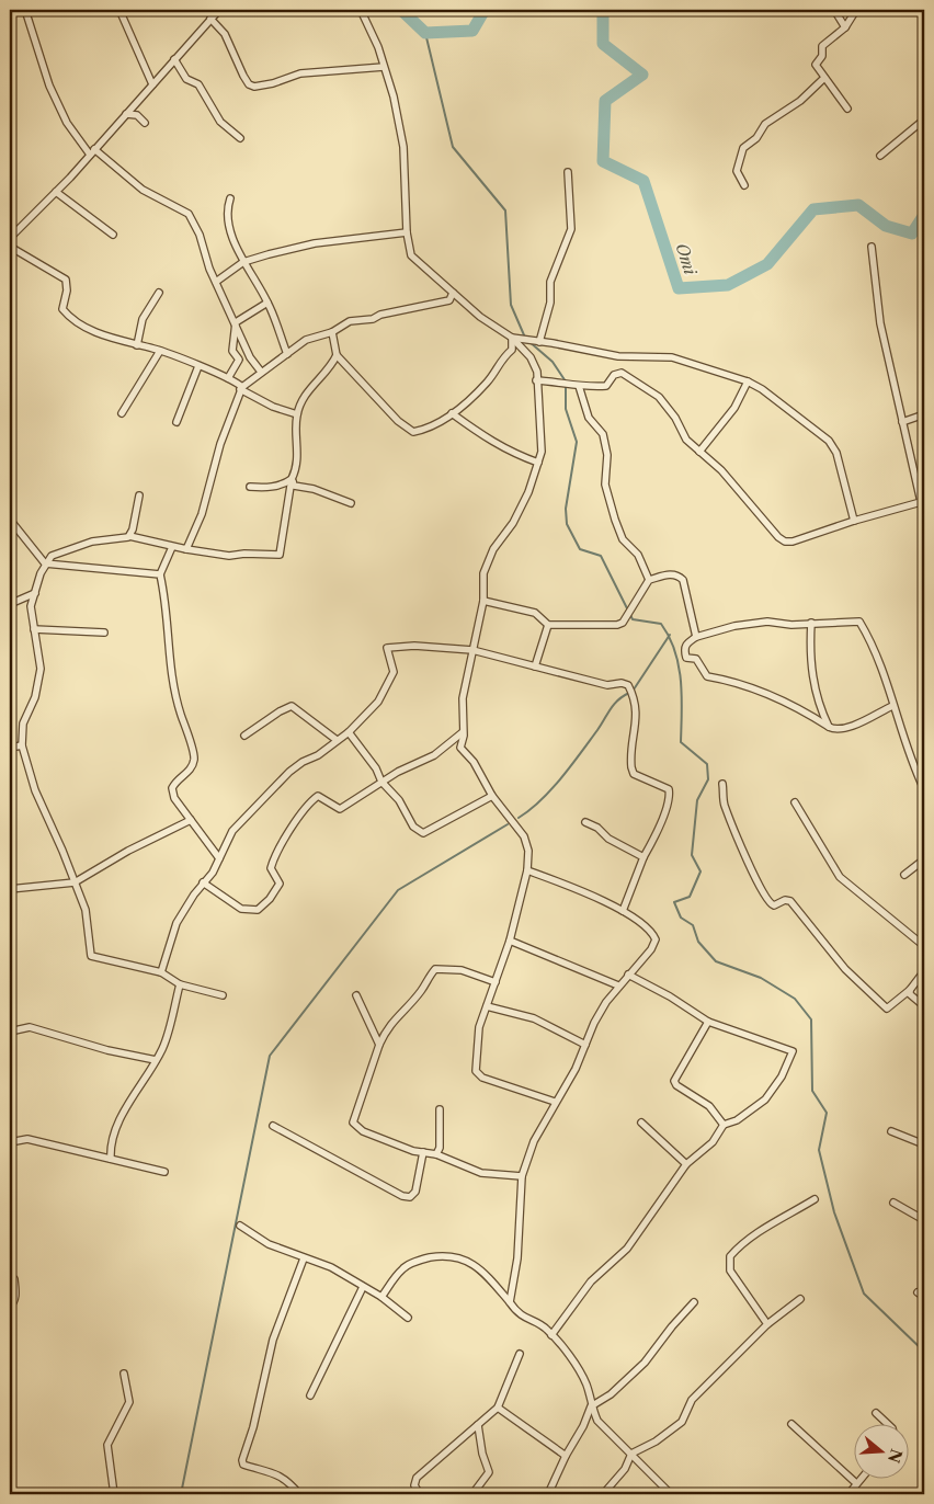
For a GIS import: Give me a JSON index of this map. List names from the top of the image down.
{
  "water": ["Omi"],
  "north": "right"
}
